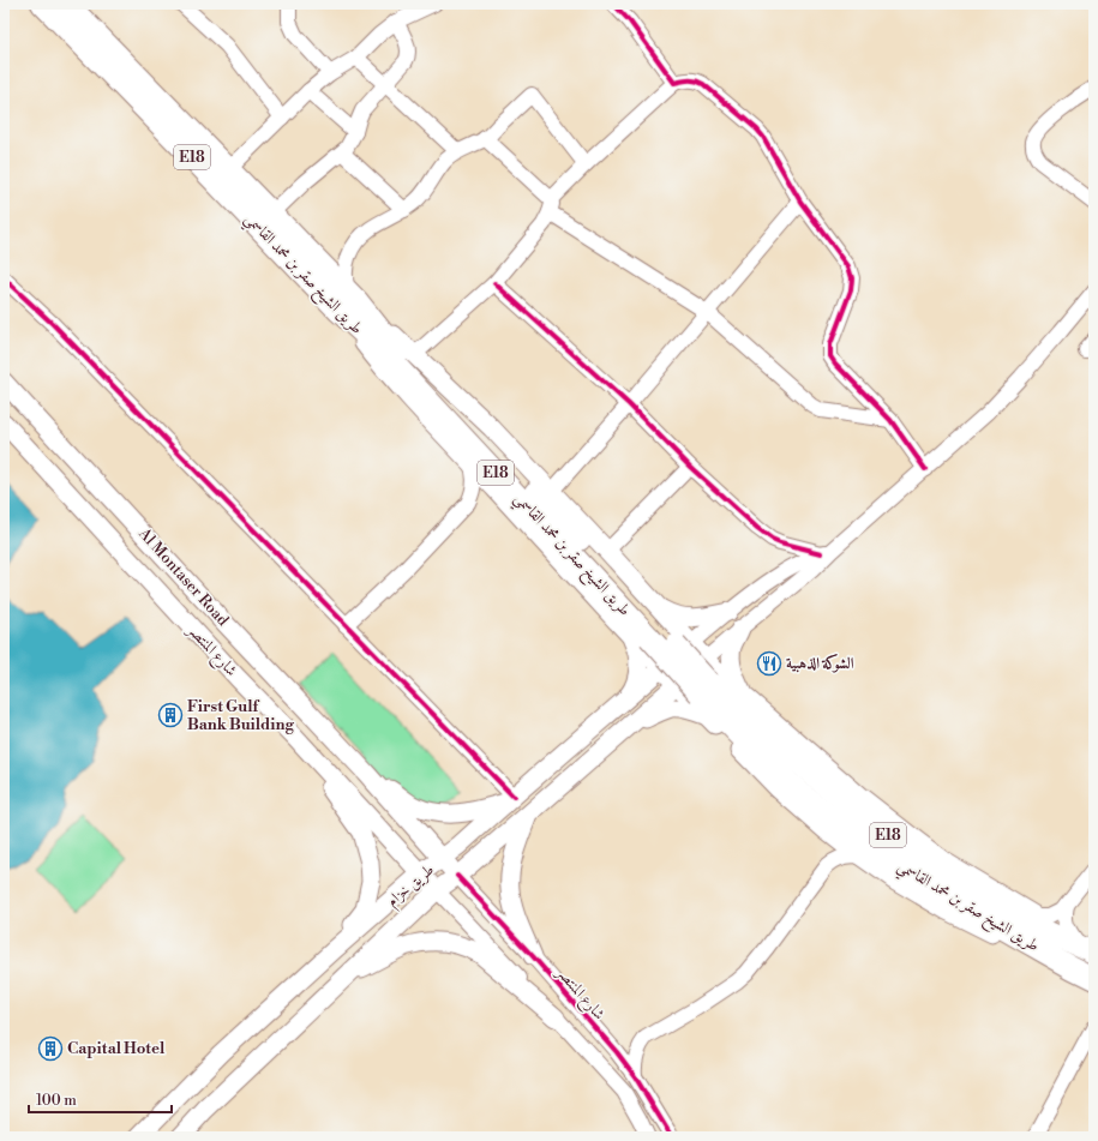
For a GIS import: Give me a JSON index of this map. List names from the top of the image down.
{
  "streets": {
    "highway": ["E18", "طريق الشيخ صقر بن محمد القاسمي"],
    "main road": ["Al Montaser Road", "شارع المنتصر", "طريق خزام"]
  },
  "crossings": [
    ["Al Montaser Road", "شارع المنتصر"],
    ["شارع المنتصر", "طريق خزام"]
  ],
  "places": {
    "restaurant": ["الشوكة الذهبية"],
    "building": ["First Gulf Bank Building", "Capital Hotel"]
  },
  "scale_bar": "100 m"
}
